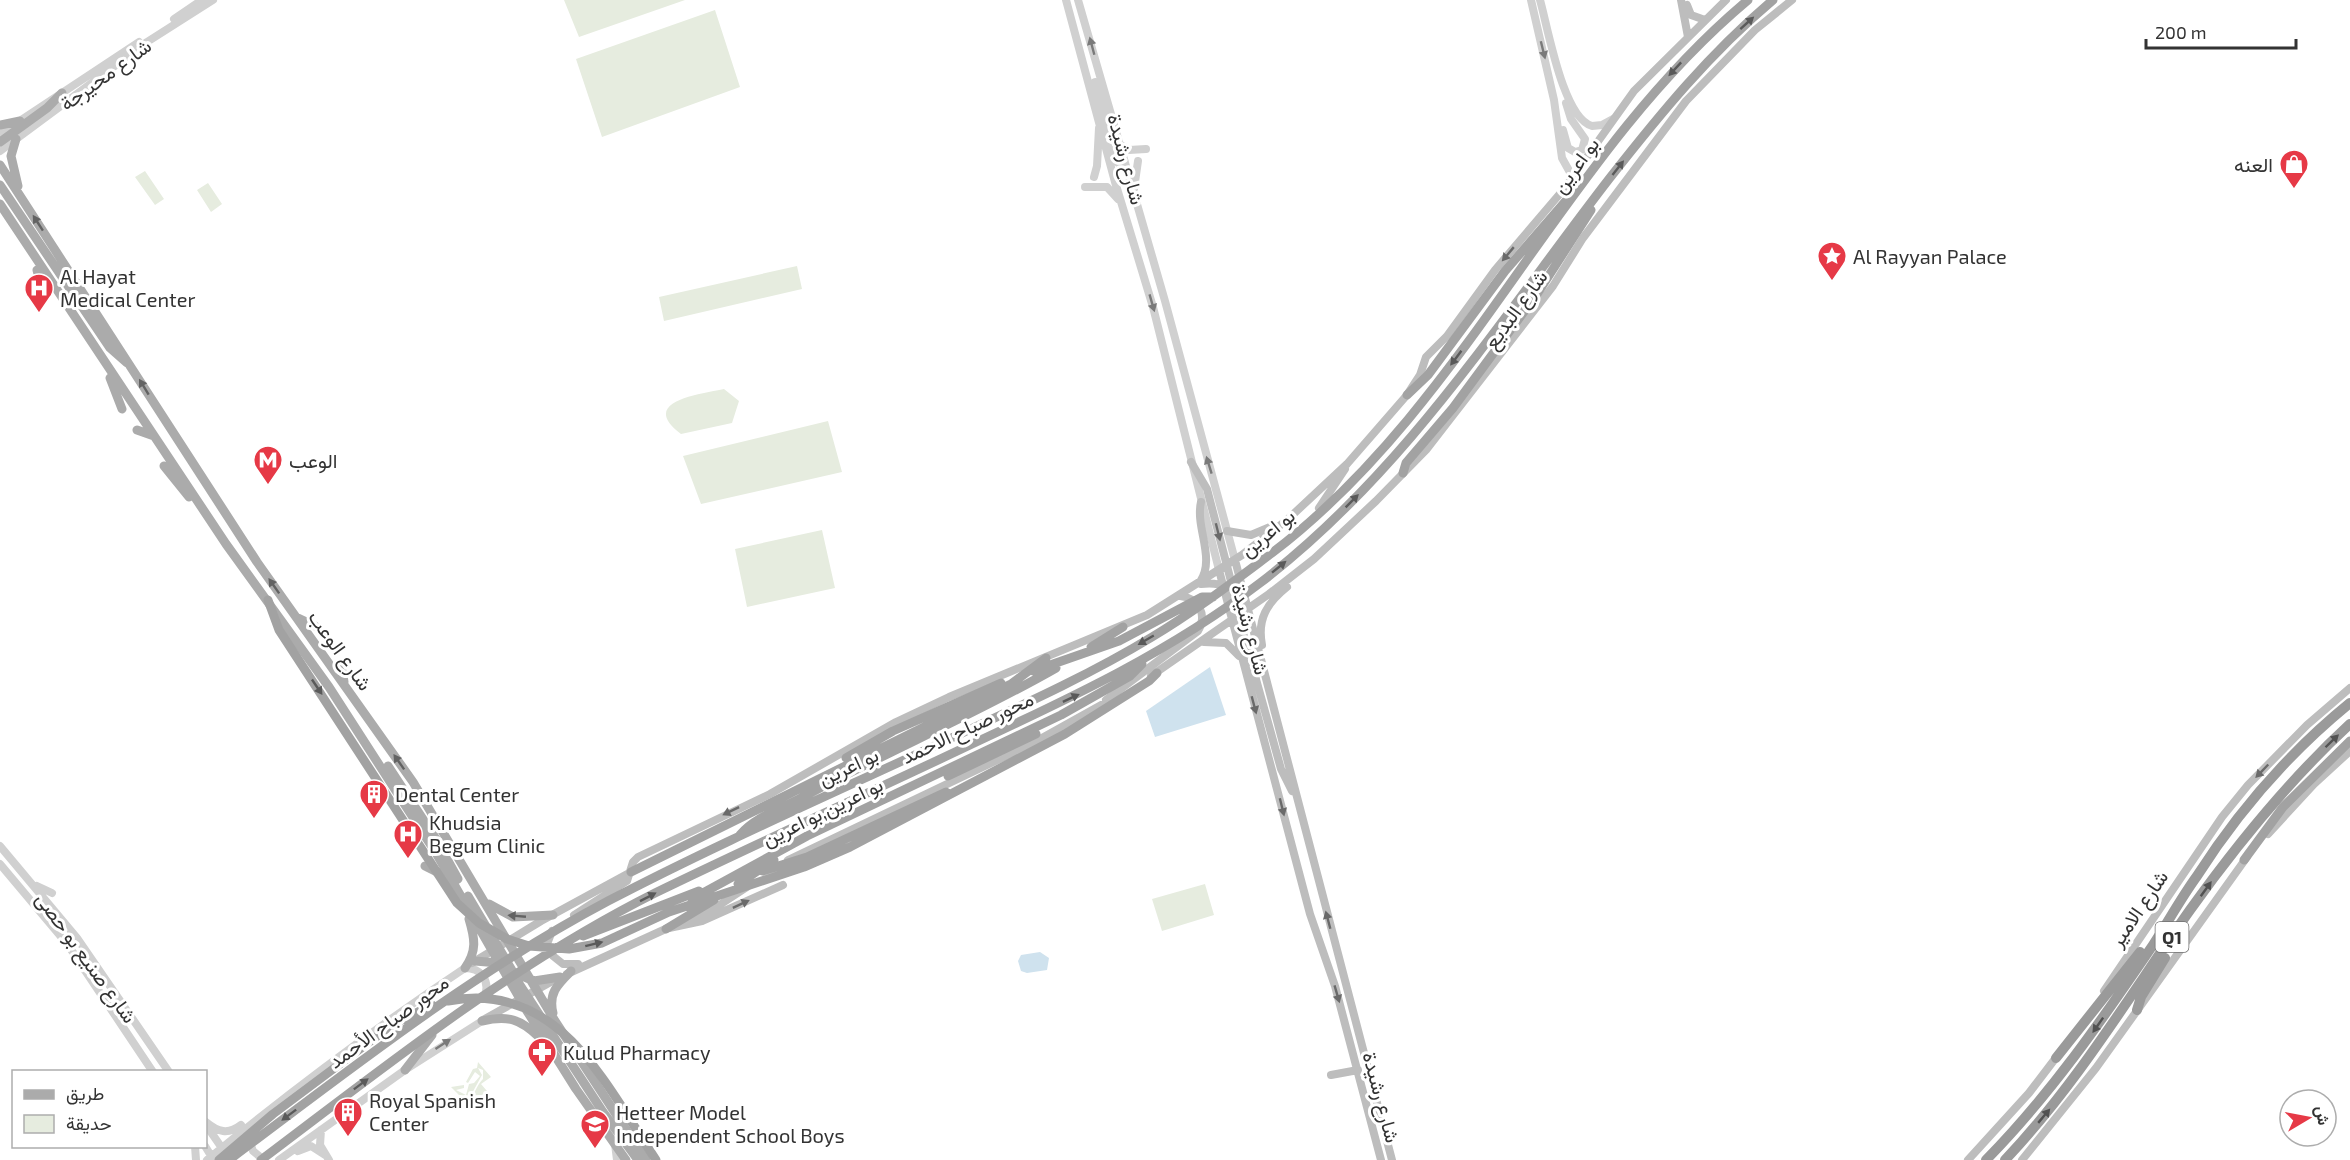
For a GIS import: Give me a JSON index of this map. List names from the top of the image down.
{
  "streets": {
    "highway": [
      "بو اعرين",
      "محور صباح الاحمد",
      "بو اعرين,بو اعرين",
      "شارع الامير",
      "Q1",
      "محور صباح الأحمد"
    ],
    "main road": ["شارع رشيدة", "شارع البديع", "شارع الوعب"],
    "street": ["شارع محيرجة", "شارع صنيع بو حصى"]
  },
  "crossings": [
    ["شارع رشيدة", "بو اعرين"],
    ["شارع رشيدة", "شارع البديع"],
    ["بو اعرين", "شارع البديع"],
    ["بو اعرين", "محور صباح الاحمد"],
    ["بو اعرين", "بو اعرين,بو اعرين"],
    ["بو اعرين", "محور صباح الأحمد"],
    ["شارع الوعب", "محور صباح الأحمد"],
    ["محور صباح الاحمد", "محور صباح الأحمد"]
  ],
  "places": {
    "shop": ["العنه"],
    "place": ["Al Rayyan Palace"],
    "hospital": ["Al Hayat Medical Center", "Khudsia Begum Clinic"],
    "metro station": ["الوعب"],
    "building": ["Dental Center", "Royal Spanish Center"],
    "pharmacy": ["Kulud Pharmacy"],
    "school or university": ["Hetteer Model Independent School Boys"]
  },
  "legend": ["طريق", "حديقة"],
  "scale_bar": "200 m",
  "north": "right"
}
